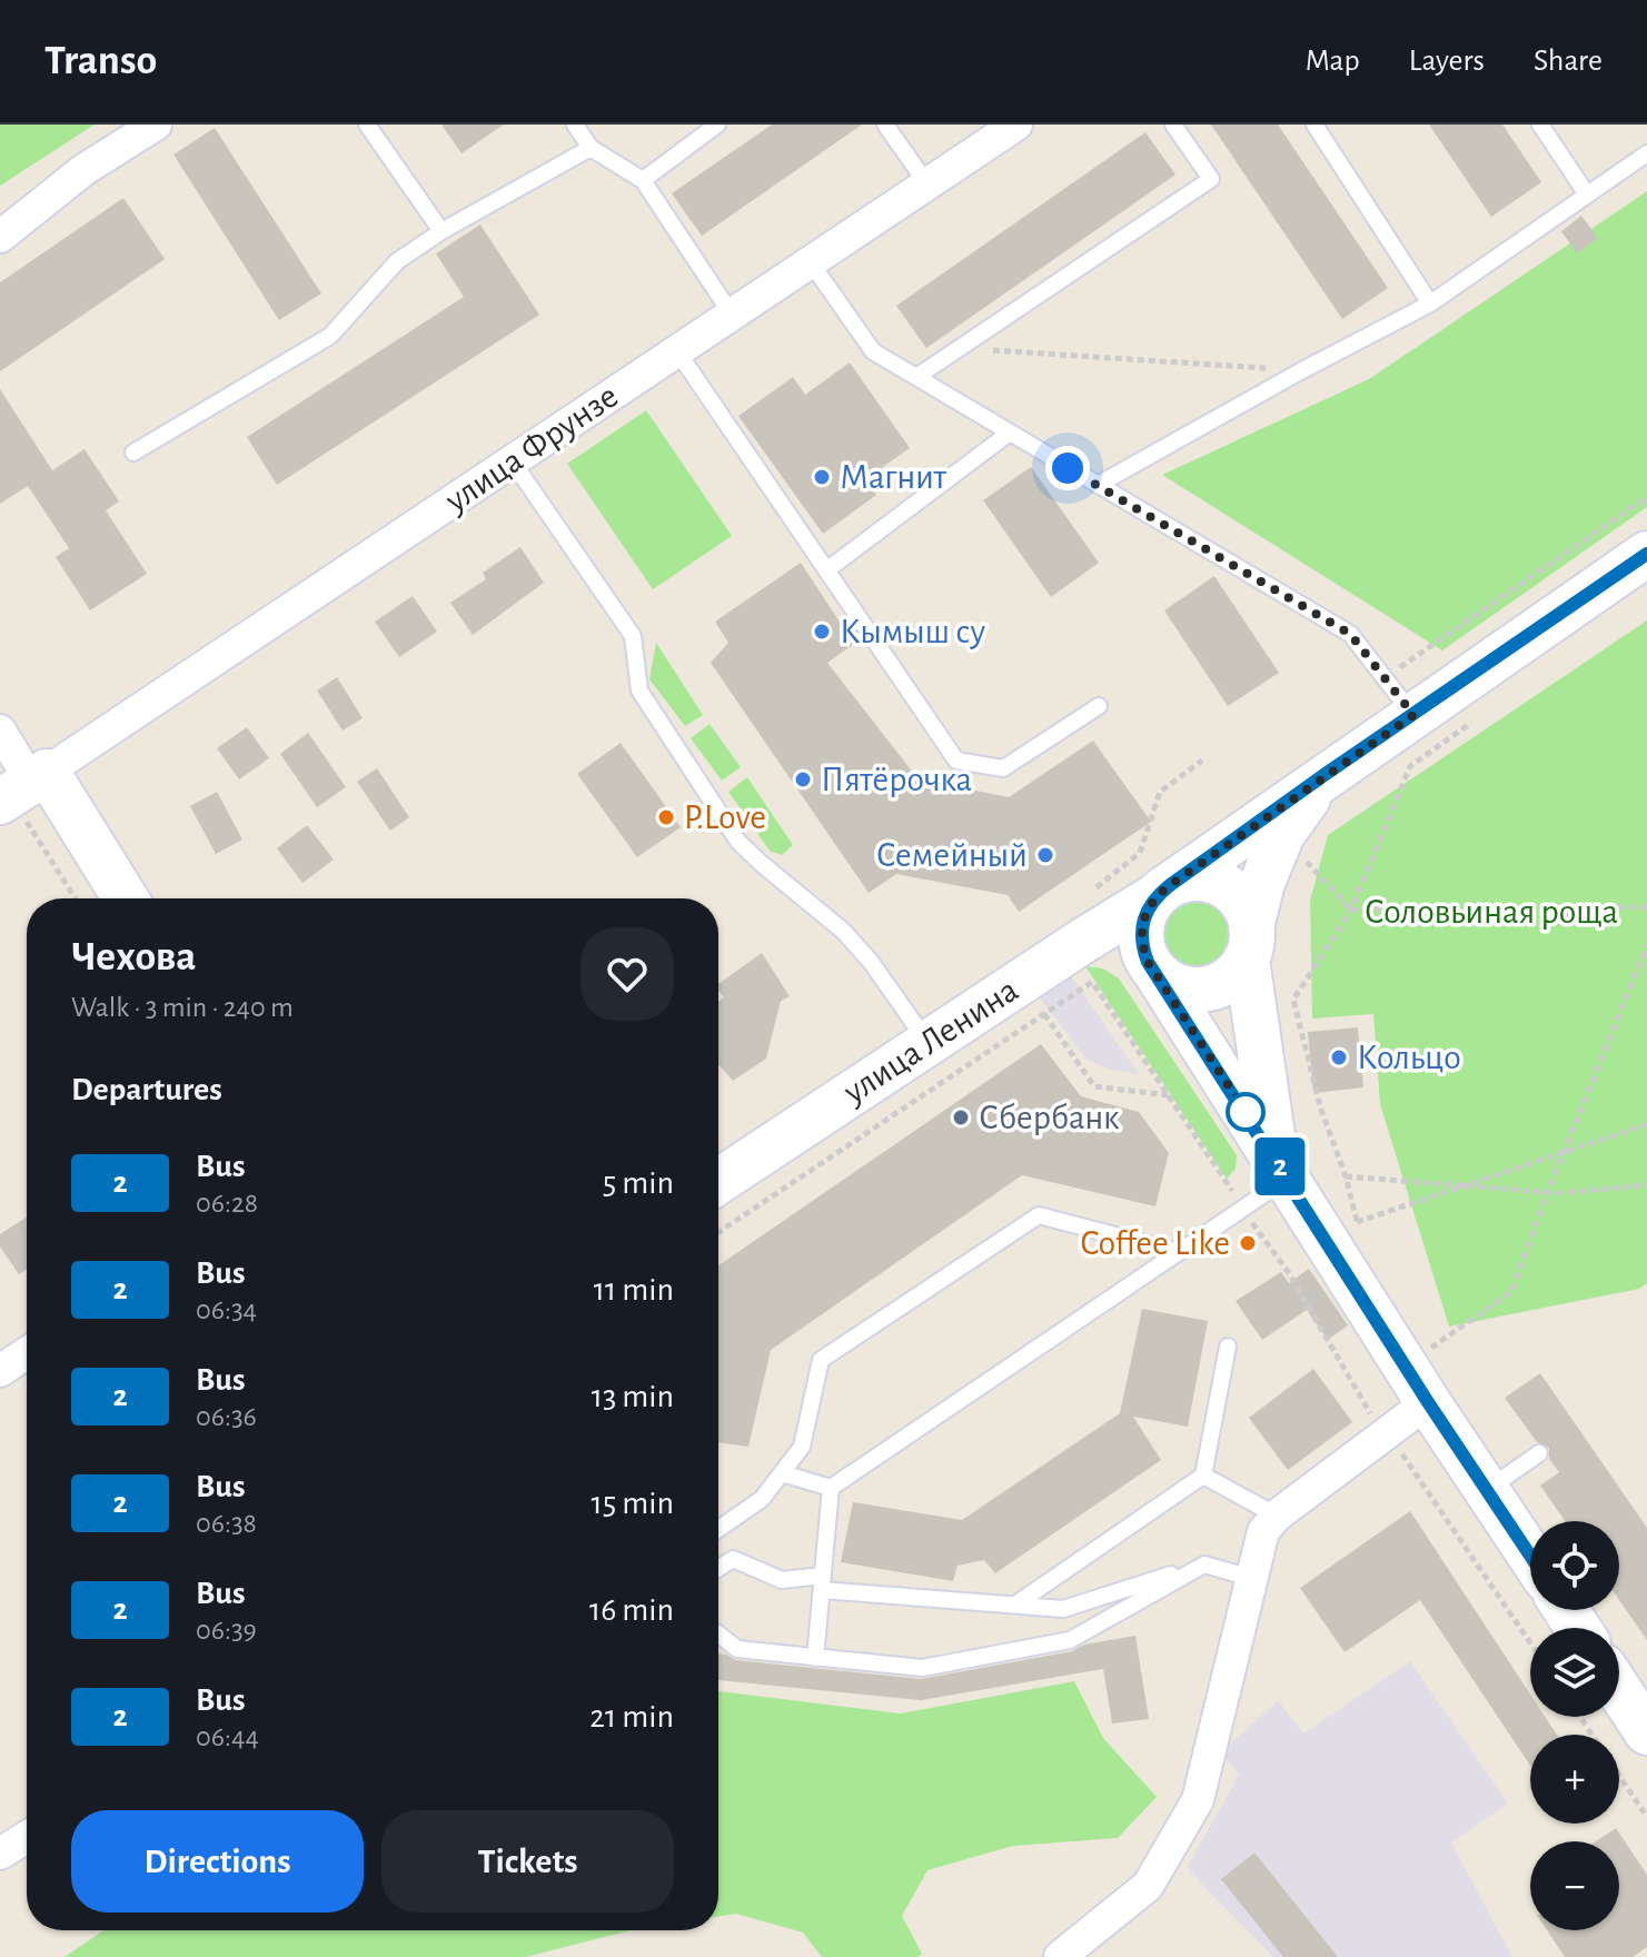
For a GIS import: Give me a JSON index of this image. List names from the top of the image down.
{
  "streets": {
    "main road": ["улица Ленина"],
    "street": ["улица Фрунзе"]
  },
  "parks": ["Соловьиная роща"],
  "places": [
    "Магнит",
    "Кымыш су",
    "Пятёрочка",
    "P.Love",
    "Семейный",
    "Кольцо",
    "Сбербанк",
    "Coffee Like"
  ],
  "lines": ["bus line 2"],
  "page": {
    "header": "Transo",
    "nav": ["Map", "Layers", "Share"],
    "on_map": "2",
    "heading": [
      ["Чехова", "Walk · 3 min · 240 m"],
      "Departures"
    ],
    "list": [
      {
        "mark": "2",
        "name": "Bus",
        "note": "06:28",
        "value": "5 min"
      },
      {
        "mark": "2",
        "name": "Bus",
        "note": "06:34",
        "value": "11 min"
      },
      {
        "mark": "2",
        "name": "Bus",
        "note": "06:36",
        "value": "13 min"
      },
      {
        "mark": "2",
        "name": "Bus",
        "note": "06:38",
        "value": "15 min"
      },
      {
        "mark": "2",
        "name": "Bus",
        "note": "06:39",
        "value": "16 min"
      },
      {
        "mark": "2",
        "name": "Bus",
        "note": "06:44",
        "value": "21 min"
      }
    ],
    "map_buttons": ["+", "−"],
    "buttons": ["Directions", "Tickets"]
  }
}
